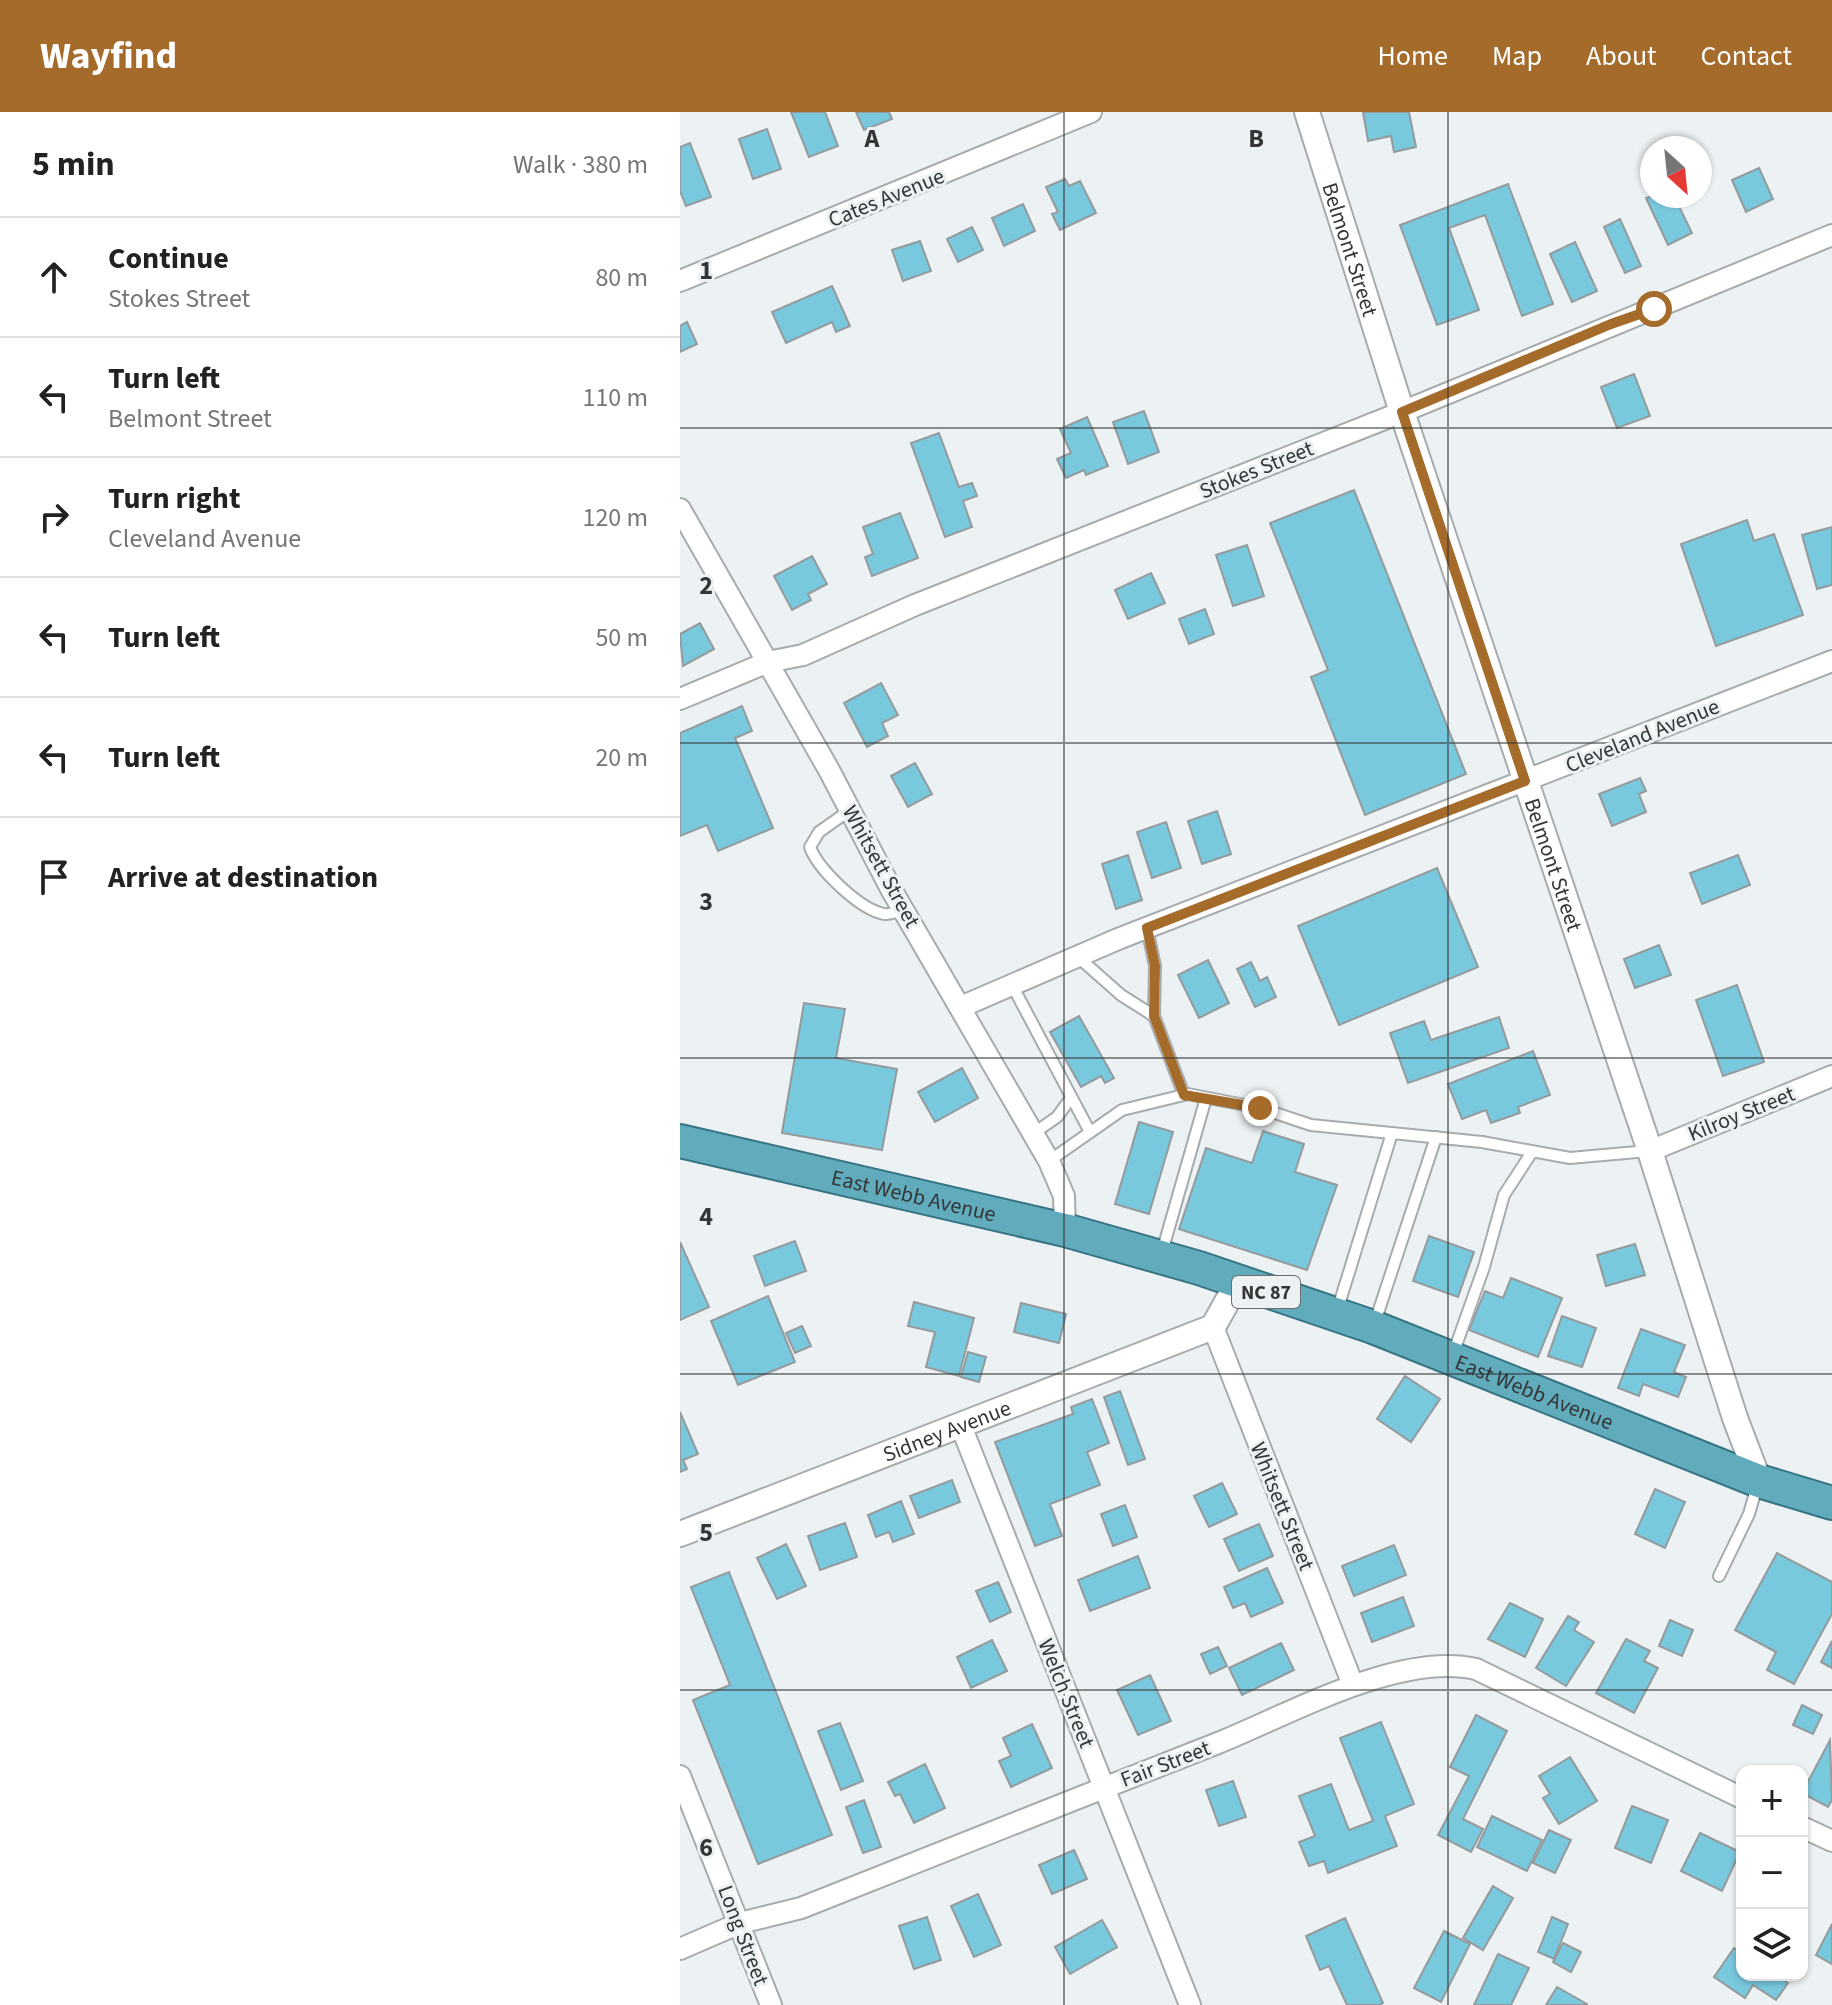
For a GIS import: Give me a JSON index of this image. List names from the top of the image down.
{
  "streets": {
    "highway": ["East Webb Avenue", "NC 87"],
    "street": [
      "Cates Avenue",
      "Belmont Street",
      "Stokes Street",
      "Cleveland Avenue",
      "Whitsett Street",
      "Kilroy Street",
      "Sidney Avenue",
      "Welch Street",
      "Fair Street",
      "Long Street"
    ]
  },
  "crossings": [
    ["Belmont Street", "Stokes Street"],
    ["Belmont Street", "Cleveland Avenue"],
    ["Belmont Street", "Kilroy Street"],
    ["Belmont Street", "East Webb Avenue"],
    ["Stokes Street", "Whitsett Street"],
    ["Cleveland Avenue", "Whitsett Street"],
    ["Whitsett Street", "East Webb Avenue"],
    ["Whitsett Street", "Sidney Avenue"],
    ["Whitsett Street", "Fair Street"],
    ["Sidney Avenue", "Welch Street"],
    ["Welch Street", "Fair Street"],
    ["Fair Street", "Long Street"]
  ],
  "north": "bottom right",
  "page": {
    "header": "Wayfind",
    "nav": [
      "Home",
      "Map",
      "About",
      "Contact"
    ],
    "heading": ["5 min", "Walk · 380 m"],
    "list": [
      ["Continue", "Stokes Street", "80 m"],
      ["Turn left", "Belmont Street", "110 m"],
      ["Turn right", "Cleveland Avenue", "120 m"],
      ["Turn left", "50 m"],
      ["Turn left", "20 m"],
      "Arrive at destination"
    ],
    "map_buttons": ["+", "−"]
  },
  "grid": {
    "columns": ["A", "B"],
    "rows": [
      "1",
      "2",
      "3",
      "4",
      "5",
      "6"
    ]
  }
}
